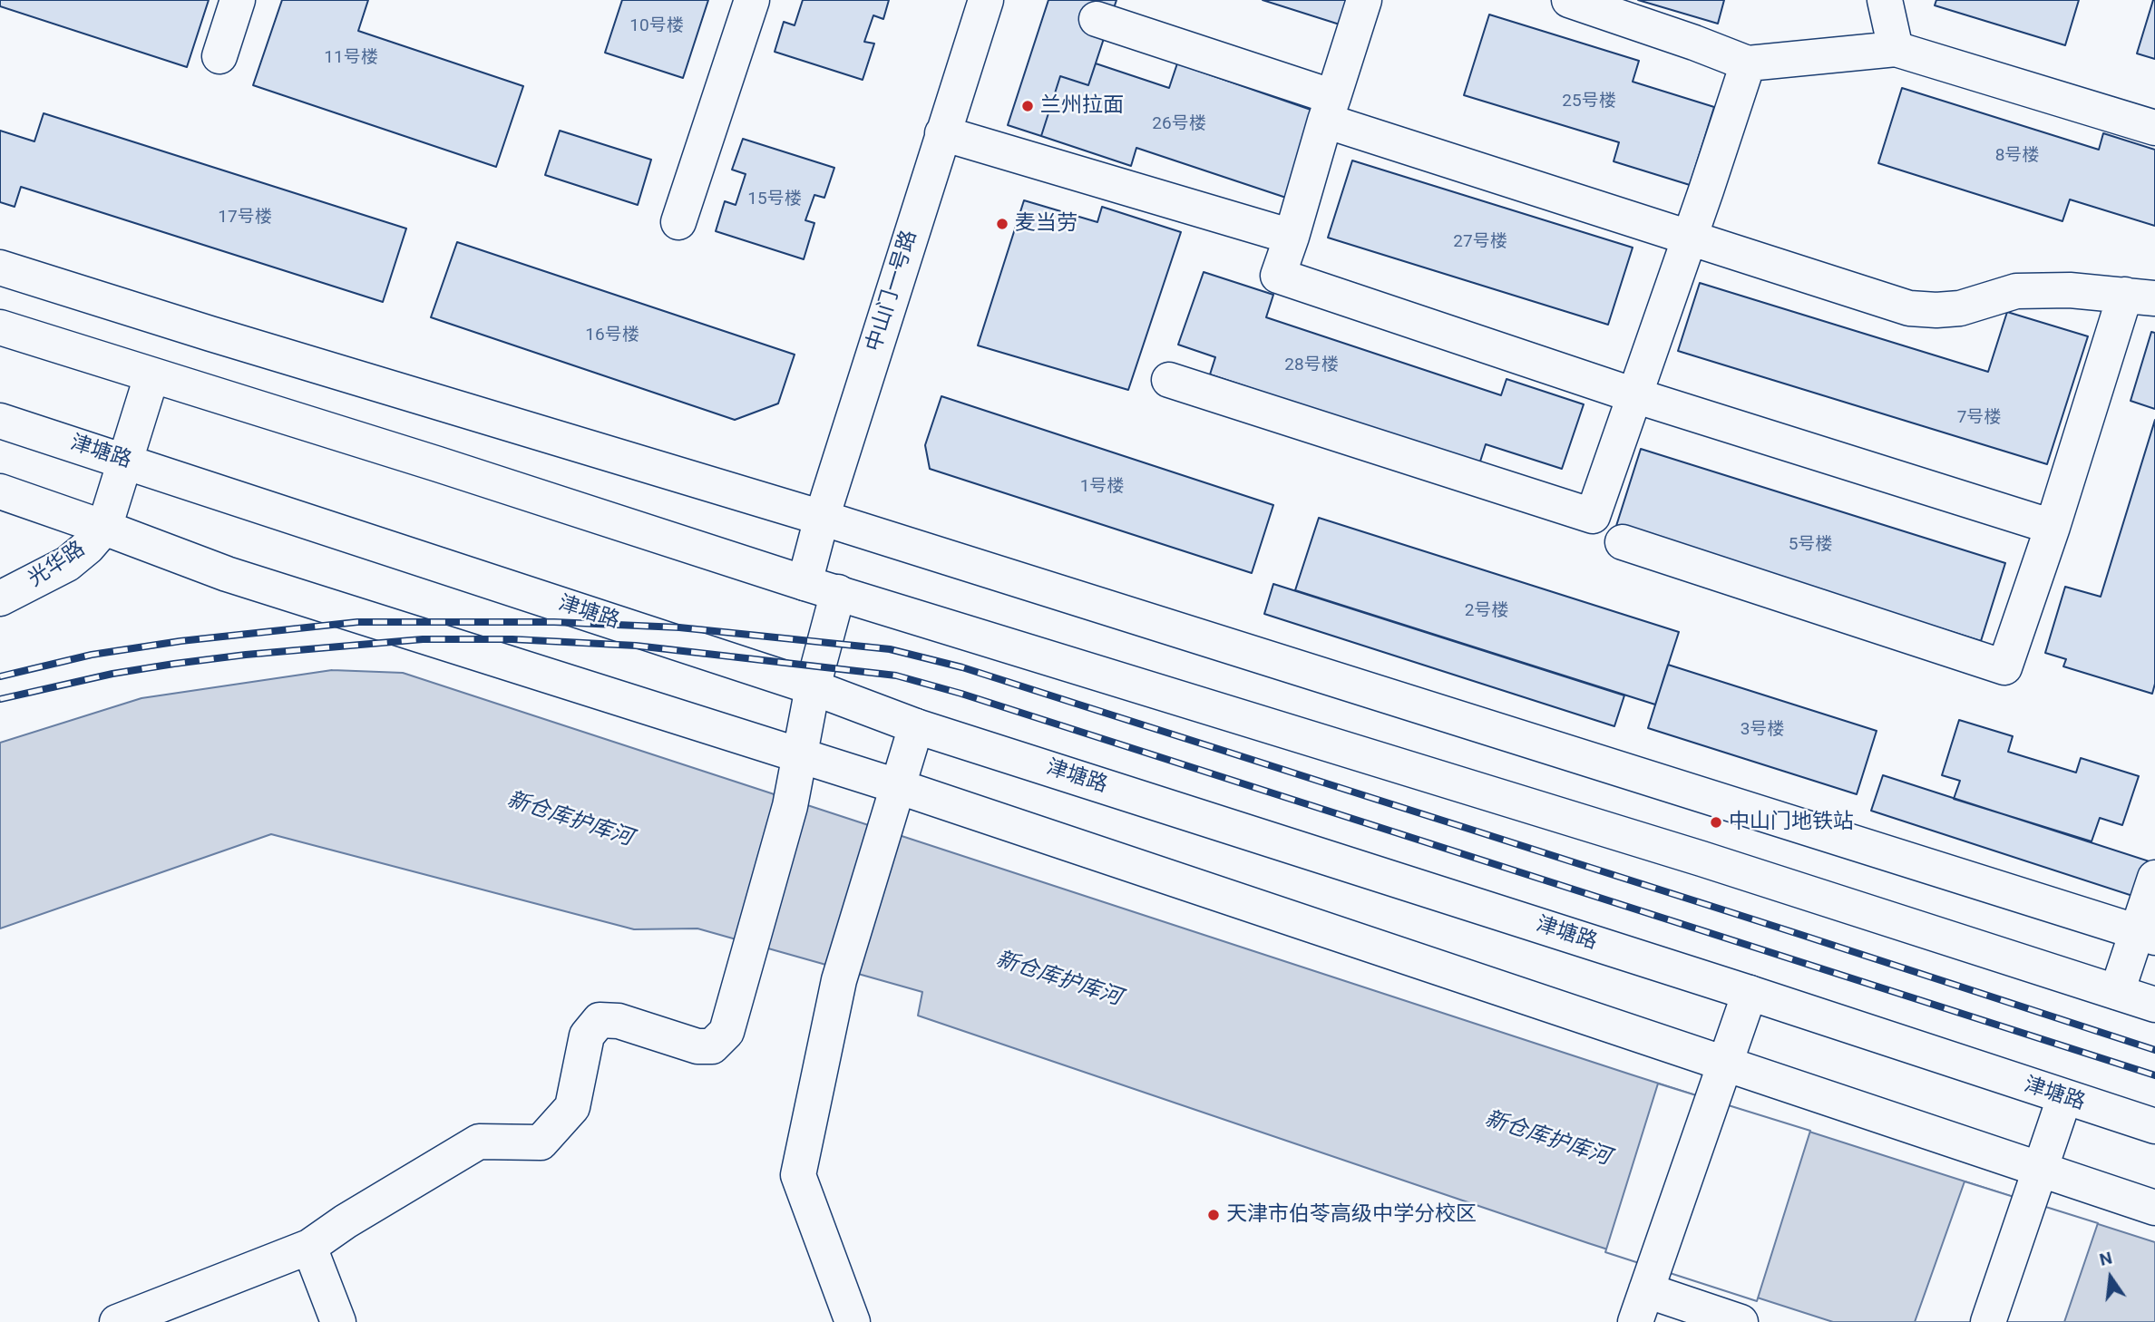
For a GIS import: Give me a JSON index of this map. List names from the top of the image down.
{
  "streets": {
    "street": ["中山门一号路", "津塘路", "光华路"]
  },
  "crossings": [
    ["津塘路", "光华路"]
  ],
  "water": ["新仓库护库河"],
  "places": [
    "兰州拉面",
    "麦当劳",
    "中山门地铁站",
    "天津市伯苓高级中学分校区"
  ],
  "house_numbers": [
    "10号楼",
    "11号楼",
    "25号楼",
    "26号楼",
    "8号楼",
    "15号楼",
    "17号楼",
    "27号楼",
    "16号楼",
    "28号楼",
    "7号楼",
    "1号楼",
    "5号楼",
    "2号楼",
    "3号楼"
  ],
  "north": "top"
}
